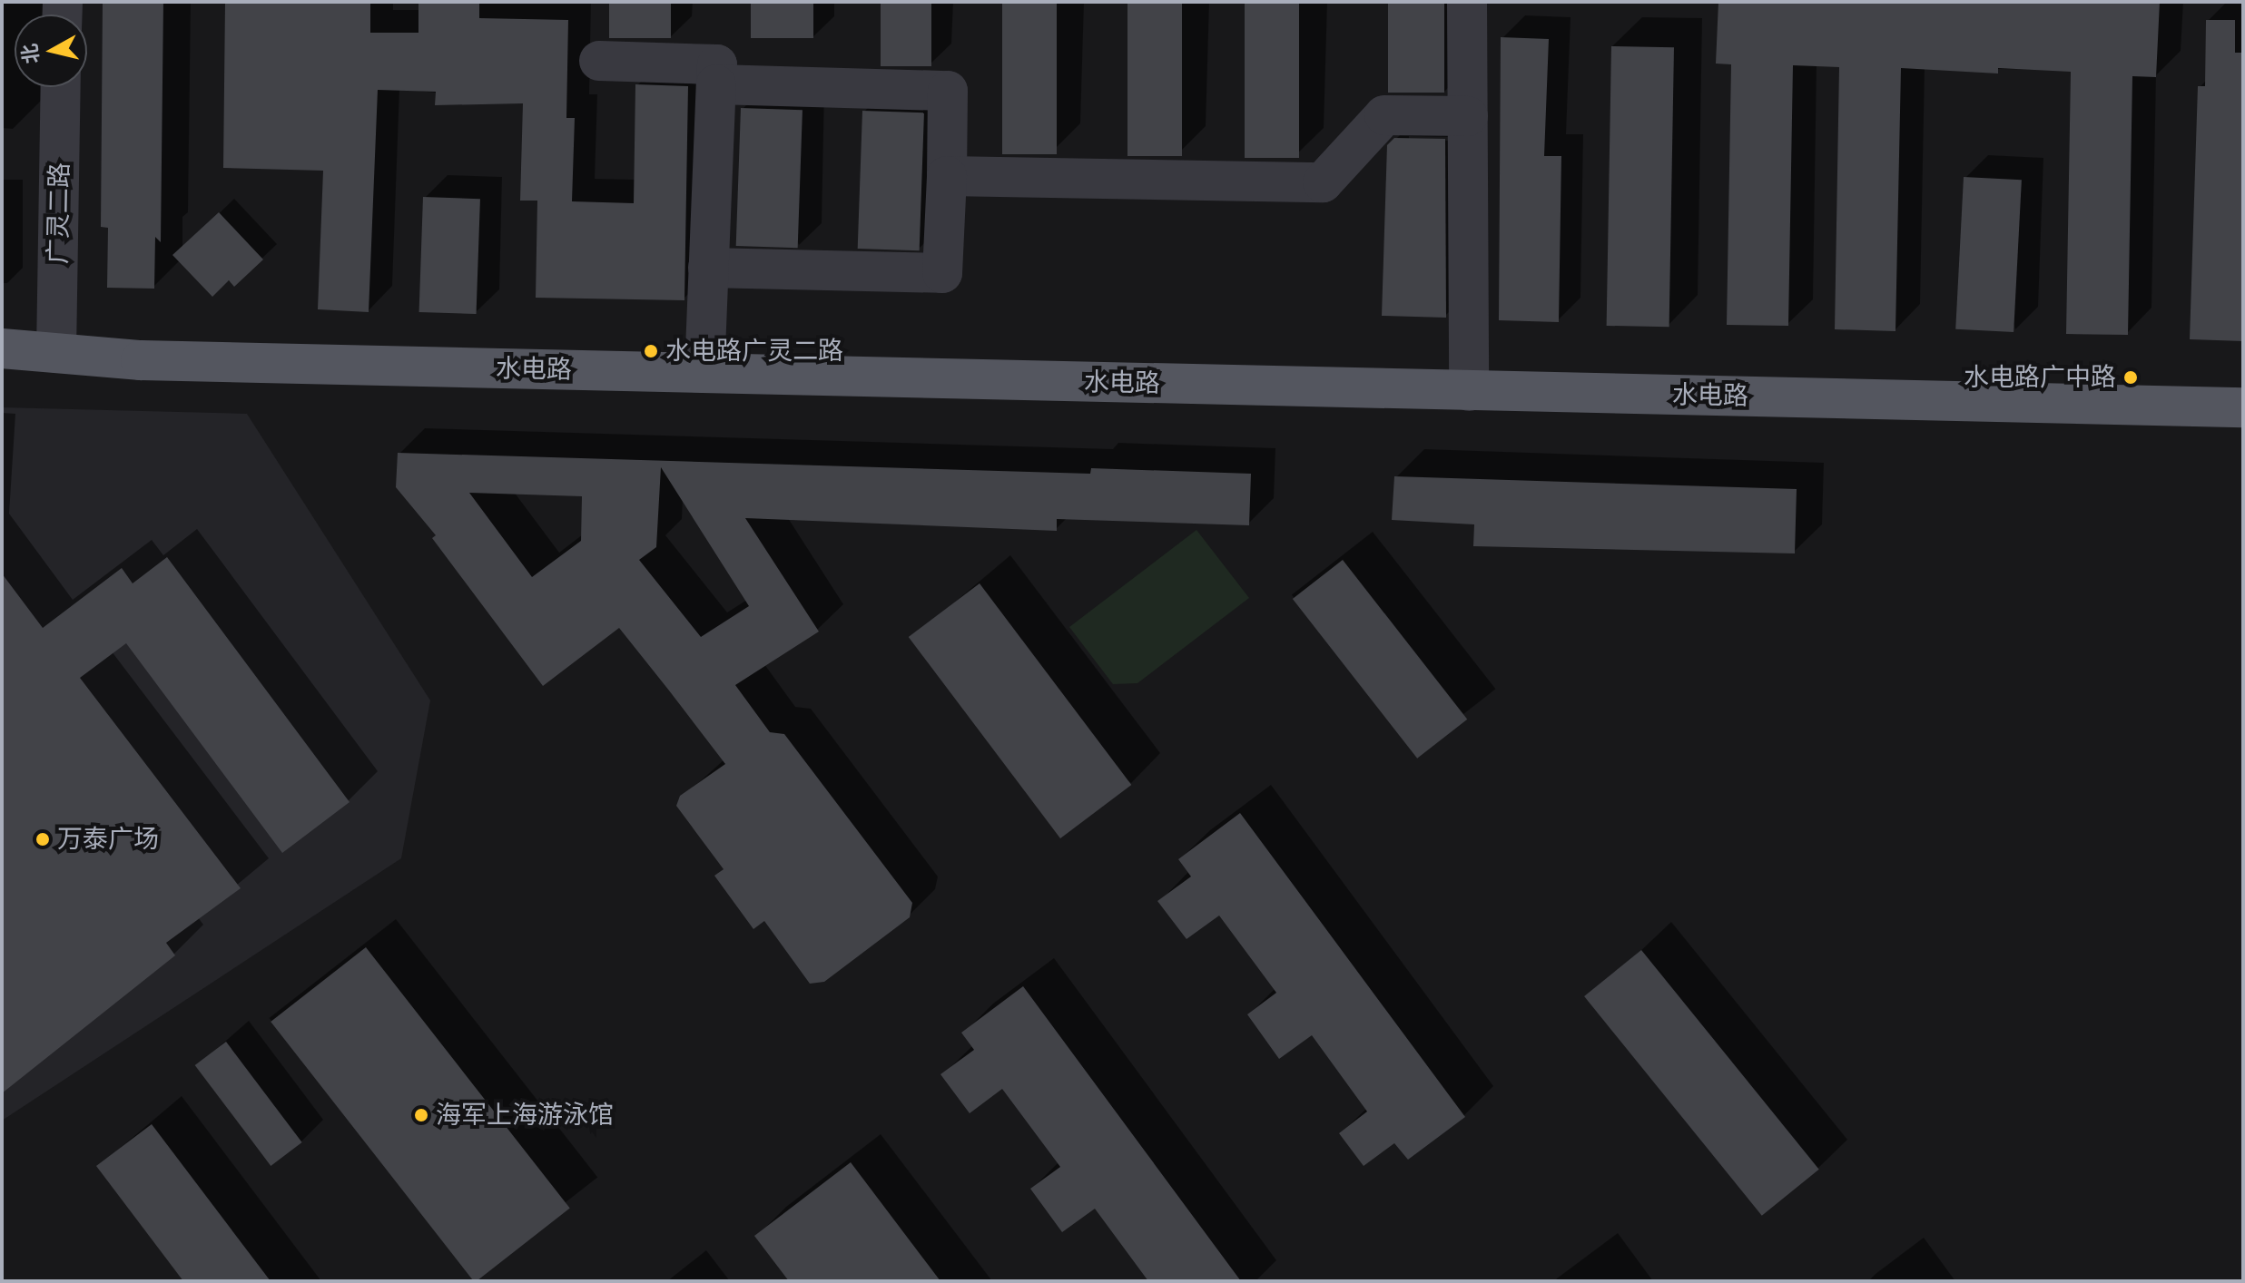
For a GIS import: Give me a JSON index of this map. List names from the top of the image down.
{
  "streets": {
    "main road": ["水电路"],
    "street": ["广灵二路"]
  },
  "crossings": [
    ["广灵二路", "水电路"]
  ],
  "places": [
    "水电路广灵二路",
    "水电路广中路",
    "万泰广场",
    "海军上海游泳馆"
  ],
  "north": "left"
}
